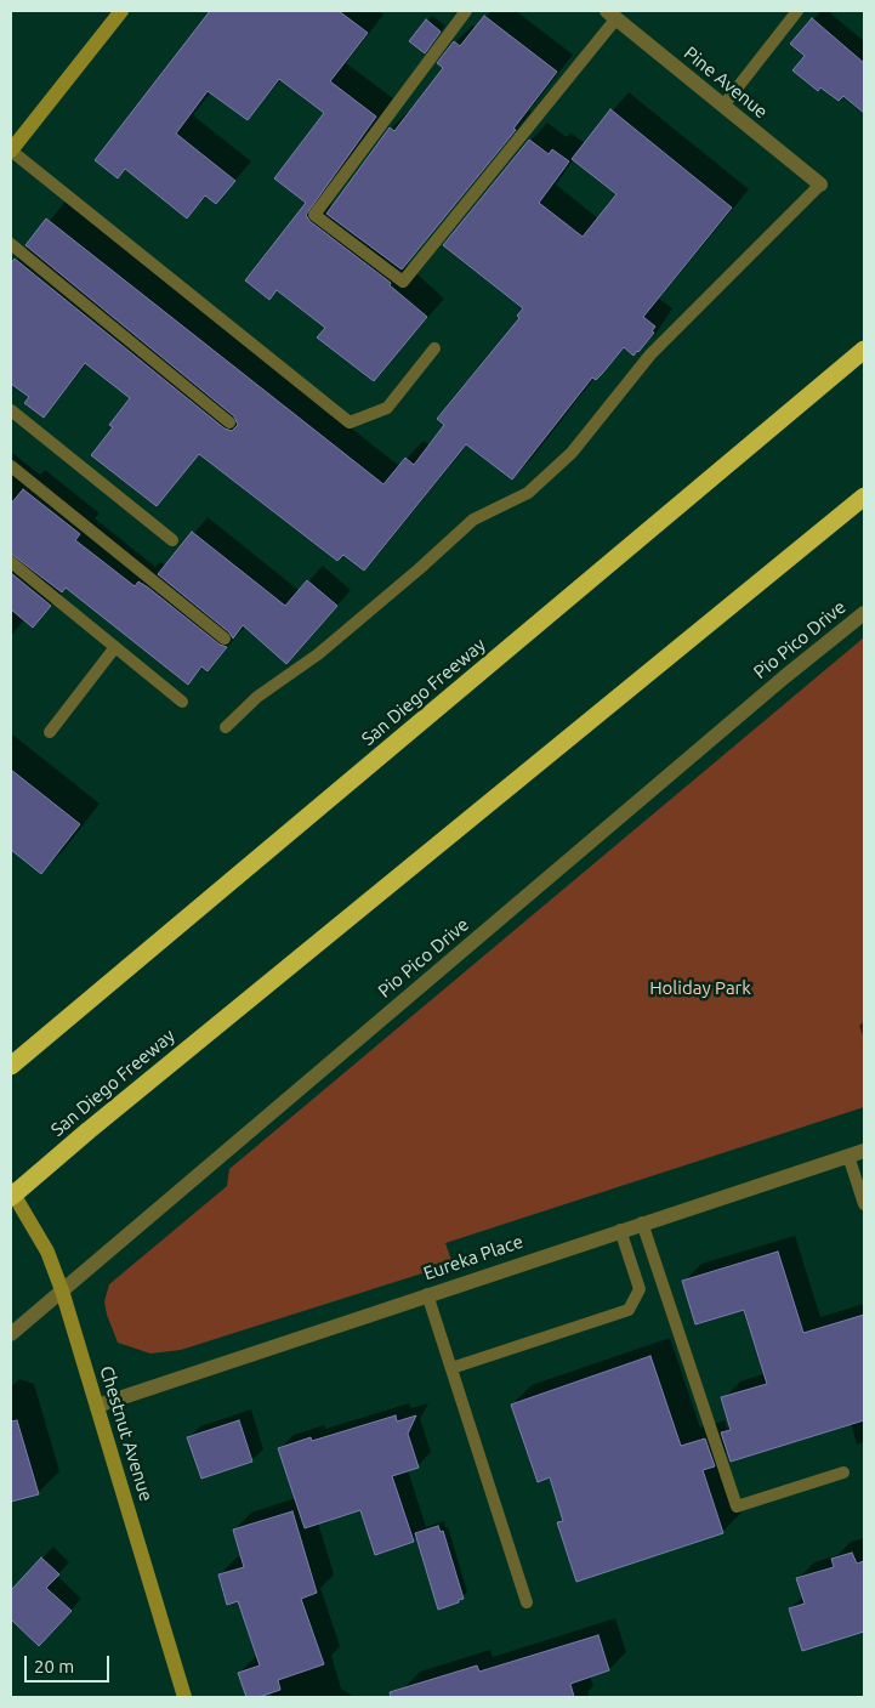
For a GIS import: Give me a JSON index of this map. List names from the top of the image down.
{
  "streets": {
    "highway": ["San Diego Freeway"],
    "main road": ["Chestnut Avenue"],
    "street": ["Pine Avenue", "Pio Pico Drive", "Eureka Place"]
  },
  "crossings": [
    ["Pio Pico Drive", "Chestnut Avenue"],
    ["Eureka Place", "Chestnut Avenue"]
  ],
  "parks": ["Holiday Park"],
  "scale_bar": "20 m"
}
